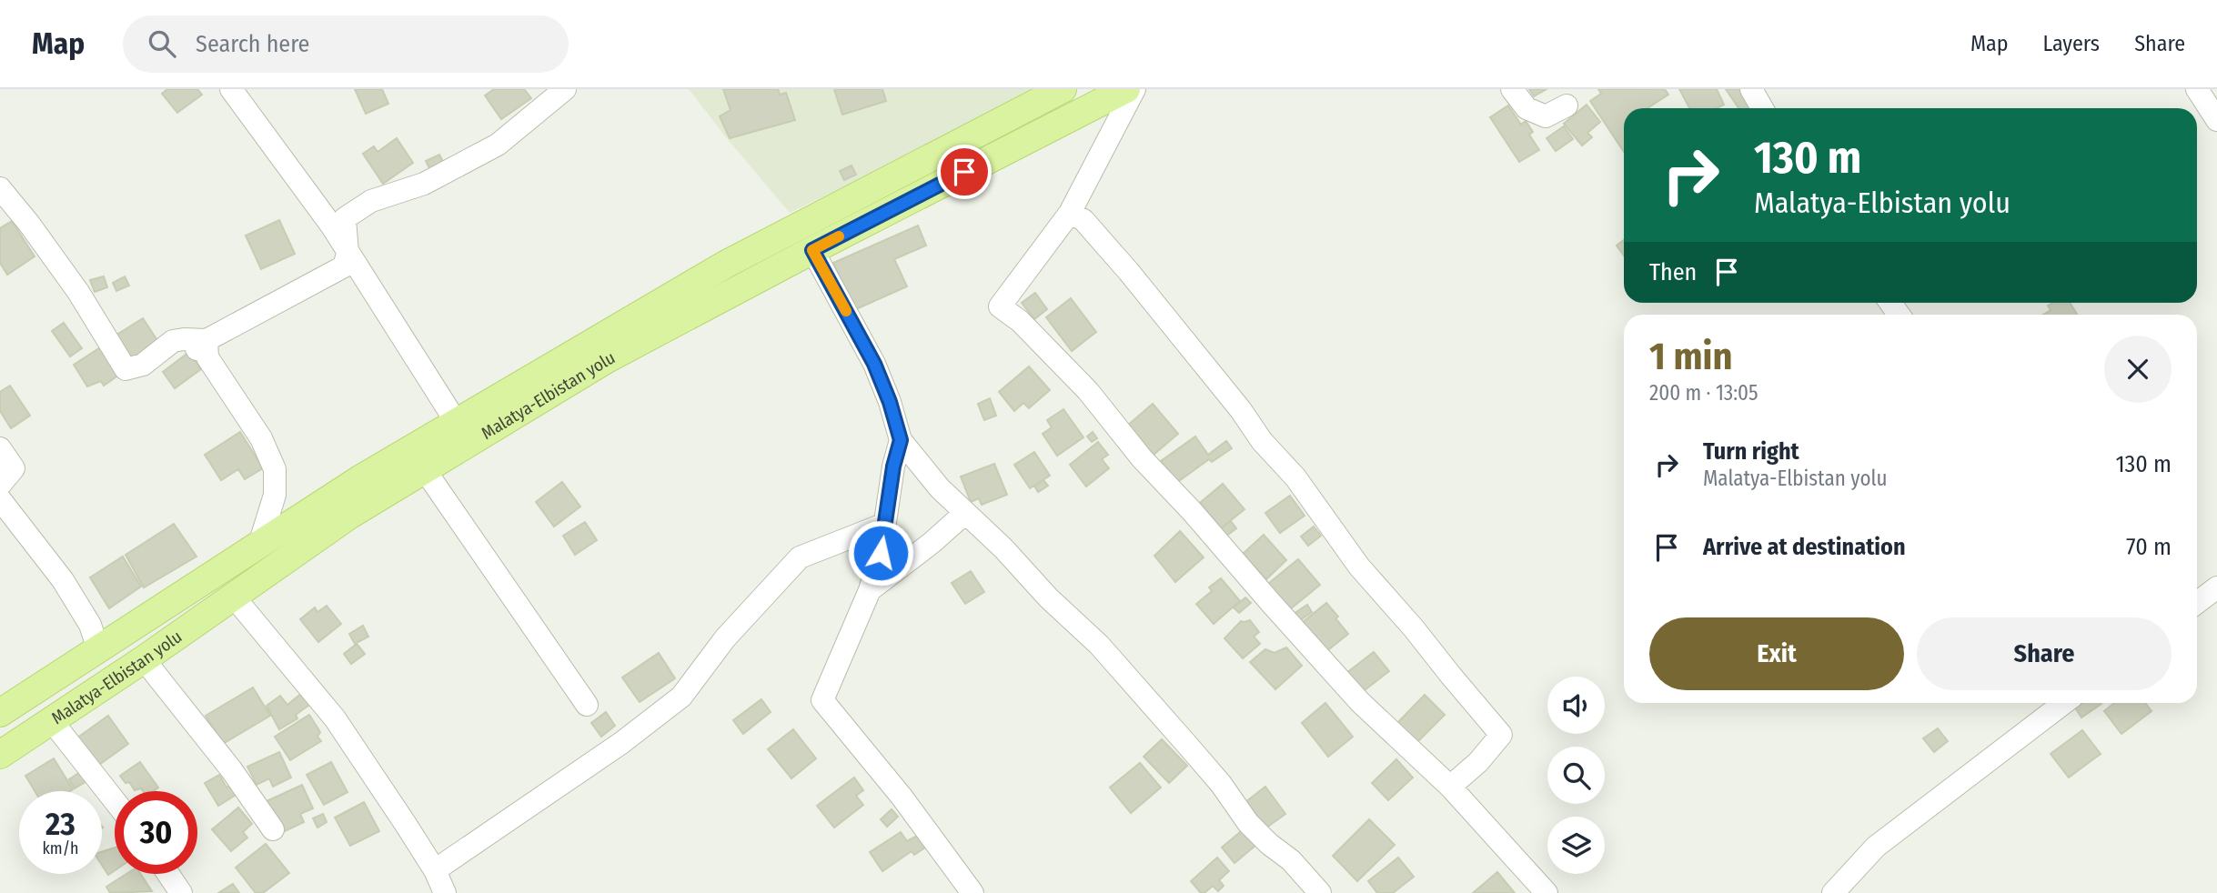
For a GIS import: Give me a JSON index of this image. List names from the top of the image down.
{
  "streets": {
    "main road": ["Malatya-Elbistan yolu"]
  },
  "page": {
    "header": "Map",
    "search": "Search here",
    "nav": ["Map", "Layers", "Share"],
    "turn": ["130 m", "Malatya-Elbistan yolu"],
    "then": "Then",
    "heading": ["1 min", "200 m · 13:05"],
    "list": [
      {
        "name": "Turn right",
        "note": "Malatya-Elbistan yolu",
        "value": "130 m"
      },
      {
        "name": "Arrive at destination",
        "value": "70 m"
      }
    ],
    "buttons": ["Exit", "Share"],
    "speed": "23 km/h",
    "limit": "30"
  }
}
